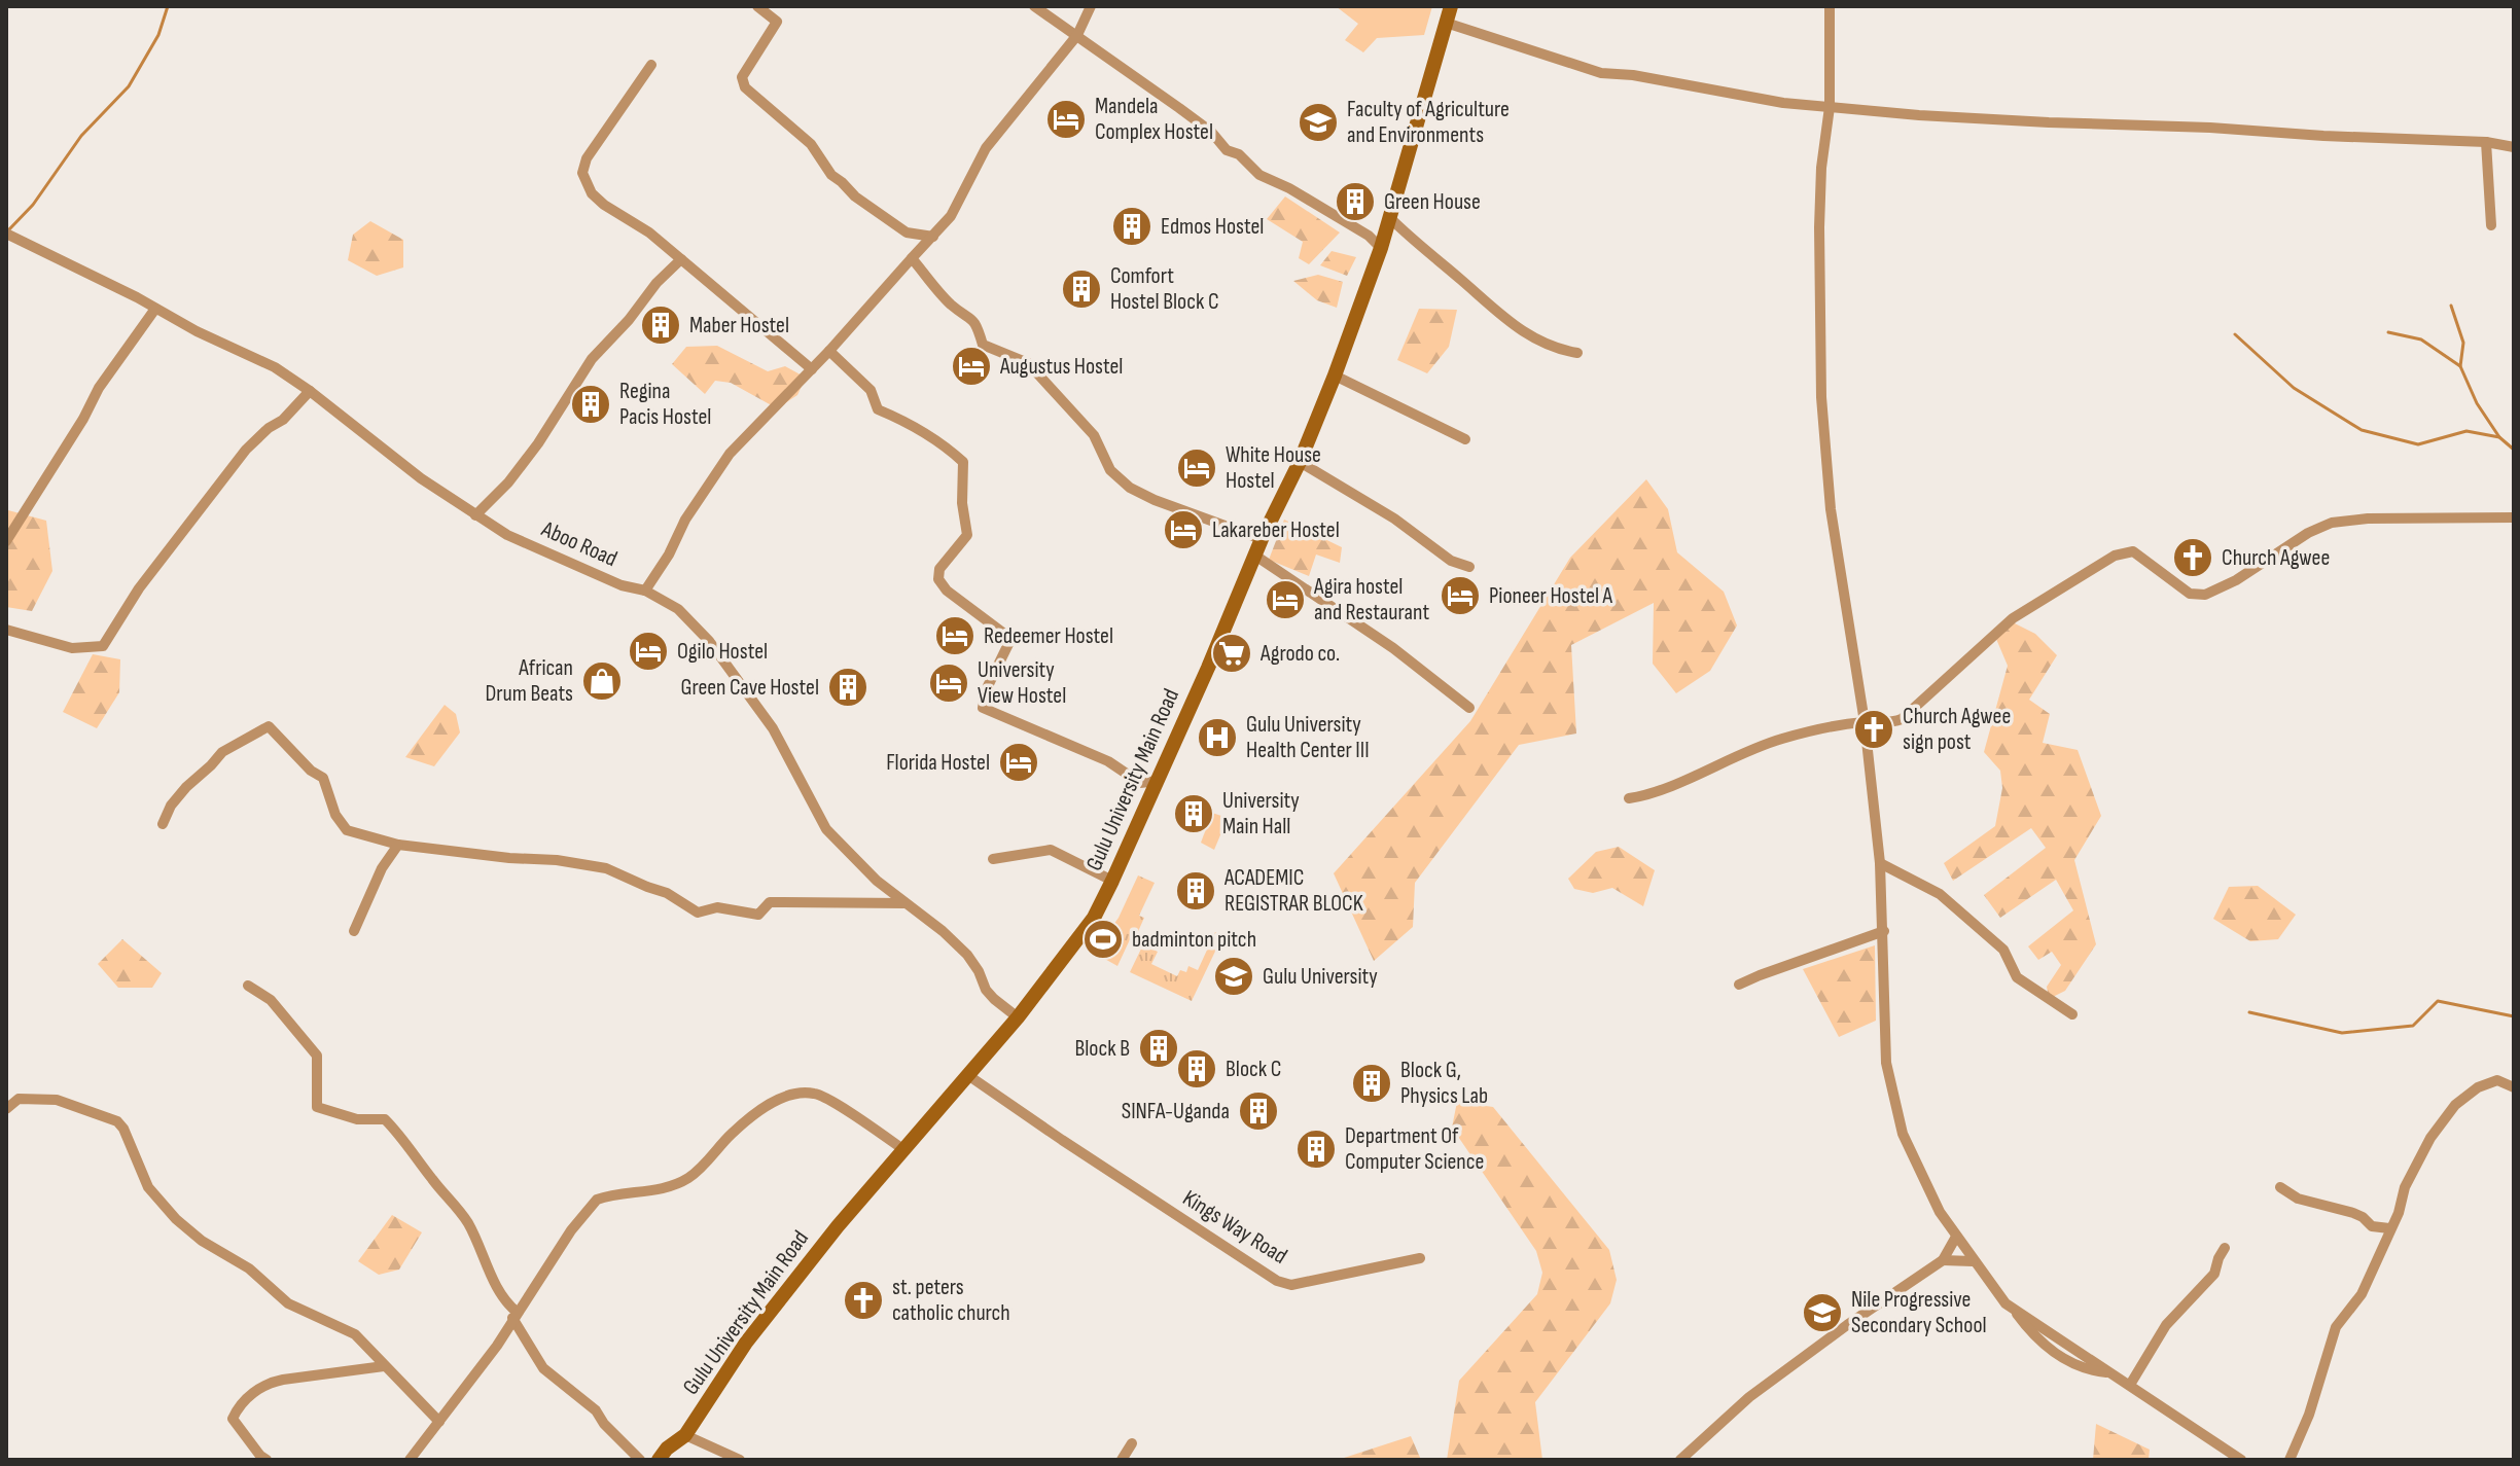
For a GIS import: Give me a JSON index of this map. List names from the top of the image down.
{
  "streets": {
    "street": ["Aboo Road", "Gulu University Main Road", "Kings Way Road"]
  },
  "crossings": [
    ["Aboo Road", "Gulu University Main Road"],
    ["Gulu University Main Road", "Kings Way Road"]
  ],
  "places": {
    "hotel": [
      "Mandela Complex Hostel",
      "Augustus Hostel",
      "White House Hostel",
      "Lakareber Hostel",
      "Pioneer Hostel A",
      "Agira hostel and Restaurant",
      "Redeemer Hostel",
      "Ogilo Hostel",
      "University View Hostel",
      "Florida Hostel"
    ],
    "school or university": ["Faculty of Agriculture and Environments", "Gulu University", "Nile Progressive Secondary School"],
    "building": [
      "Green House",
      "Edmos Hostel",
      "Comfort Hostel Block C",
      "Maber Hostel",
      "Regina Pacis Hostel",
      "Green Cave Hostel",
      "University Main Hall",
      "ACADEMIC REGISTRAR BLOCK",
      "Block B",
      "Block C",
      "Block G, Physics Lab",
      "SINFA-Uganda",
      "Department Of Computer Science"
    ],
    "church": ["Church Agwee", "Church Agwee sign post", "st. peters catholic church"],
    "supermarket": ["Agrodo co."],
    "shop": ["African Drum Beats"],
    "hospital": ["Gulu University Health Center III"],
    "sports": ["badminton pitch"]
  }
}
